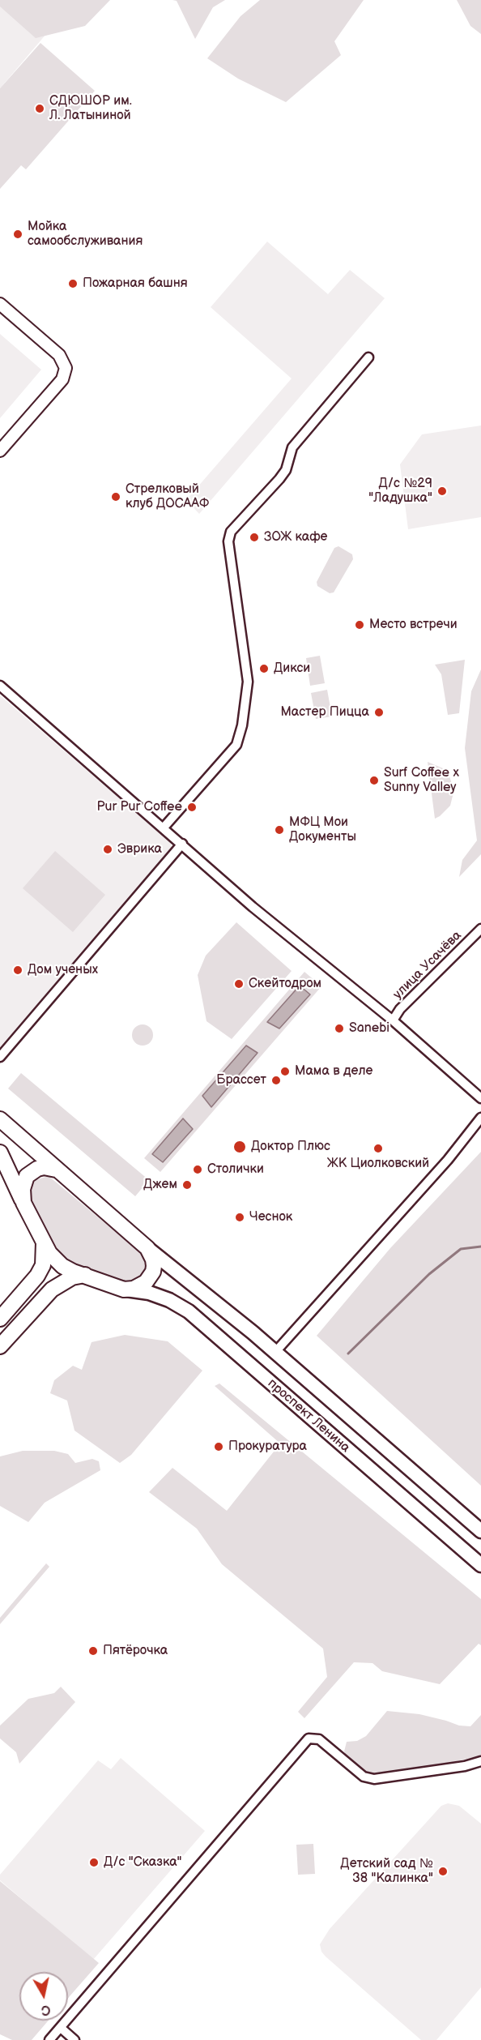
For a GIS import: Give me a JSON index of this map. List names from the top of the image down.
{
  "streets": {
    "main road": ["проспект Ленина"],
    "street": ["улица Усачёва"]
  },
  "places": [
    "СДЮШОР им. Л. Латыниной",
    "Мойка самообслуживания",
    "Пожарная башня",
    "Д/с №29 \"Ладушка\"",
    "Стрелковый клуб ДОСААФ",
    "ЗОЖ кафе",
    "Место встречи",
    "Дикси",
    "Мастер Пицца",
    "Surf Coffee x Sunny Valley",
    "Pur Pur Coffee",
    "МФЦ Мои Документы",
    "Эврика",
    "Дом ученых",
    "Скейтодром",
    "Sanebi",
    "Мама в деле",
    "Брассет",
    "Доктор Плюс",
    "ЖК Циолковский",
    "Столички",
    "Джем",
    "Чеснок",
    "Прокуратура",
    "Пятёрочка",
    "Д/с \"Сказка\"",
    "Детский сад № 38 \"Калинка\""
  ],
  "north": "bottom"
}
